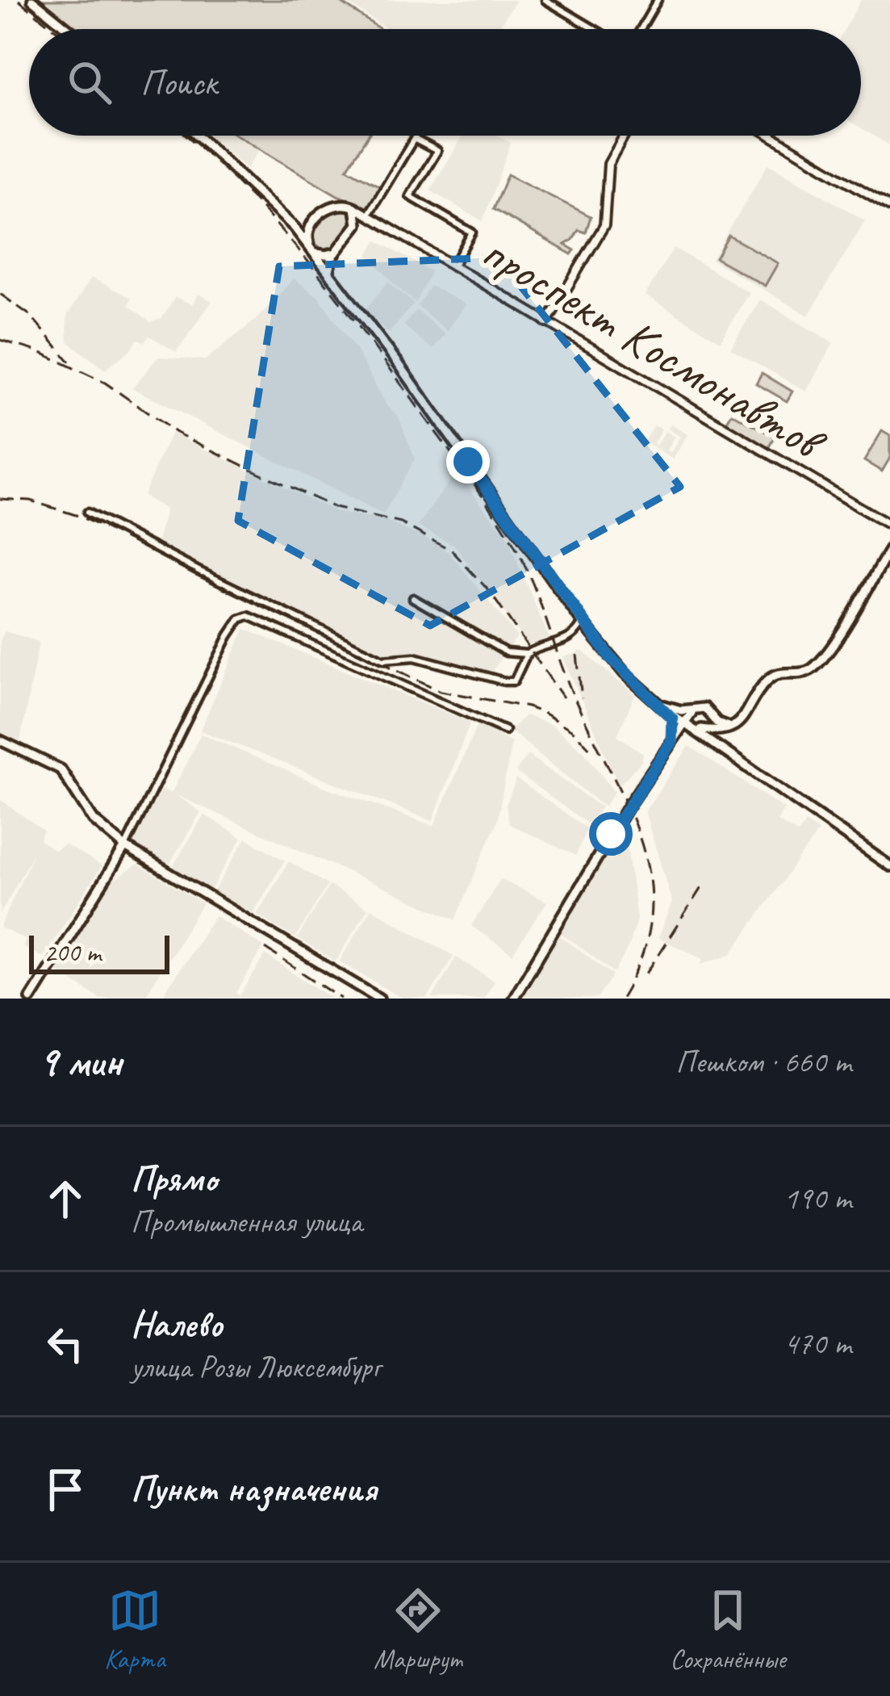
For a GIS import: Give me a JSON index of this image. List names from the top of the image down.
{
  "streets": {
    "street": ["проспект Космонавтов"]
  },
  "scale_bar": "200 m",
  "page": {
    "search": "Поиск",
    "scale": "200 m",
    "heading": ["9 мин", "Пешком · 660 m"],
    "list": [
      ["Прямо", "Промышленная улица", "190 m"],
      ["Налево", "улица Розы Люксембург", "470 m"],
      "Пункт назначения"
    ],
    "nav": ["Карта", "Маршрут", "Сохранённые"]
  }
}
